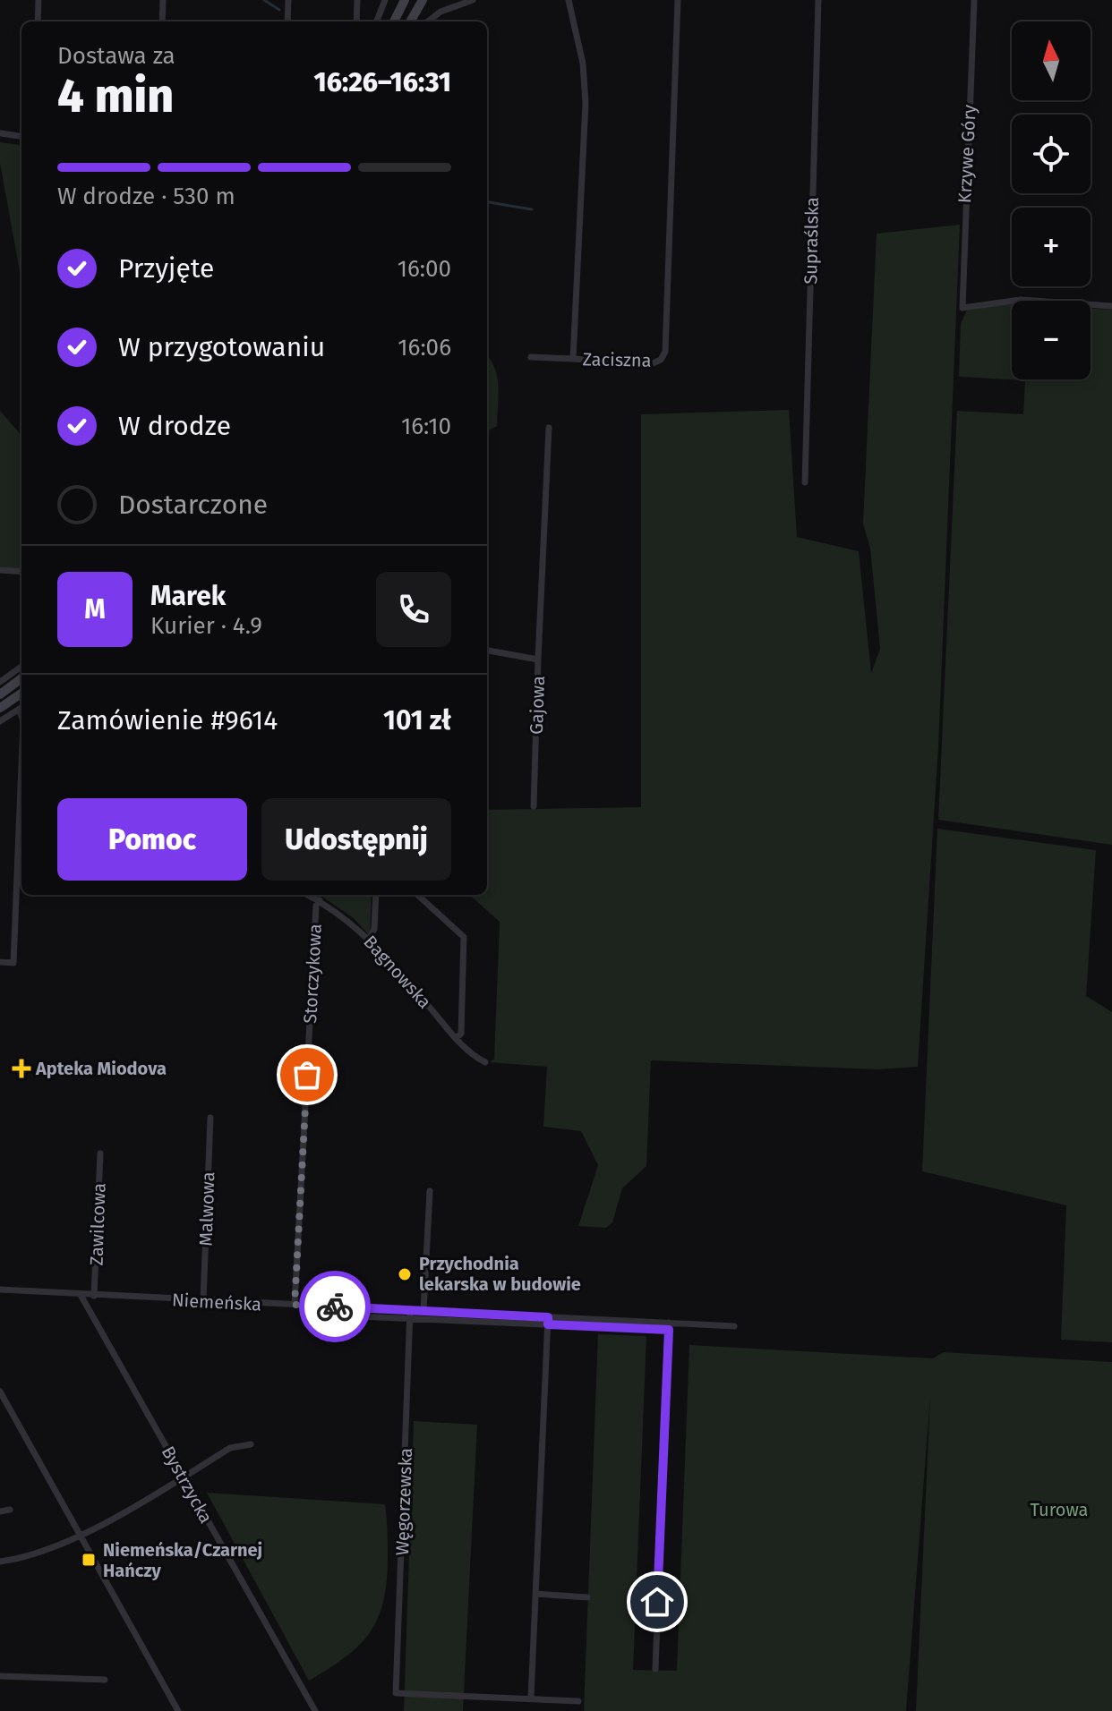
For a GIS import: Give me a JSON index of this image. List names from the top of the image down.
{
  "streets": {
    "street": [
      "Krzywe Góry",
      "Supraślska",
      "Zaciszna",
      "Gajowa",
      "Bagnowska",
      "Storczykowa",
      "Malwowa",
      "Zawilcowa",
      "Niemeńska",
      "Bystrzycka",
      "Węgorzewska"
    ]
  },
  "crossings": [
    ["Bagnowska", "Storczykowa"],
    ["Storczykowa", "Niemeńska"],
    ["Malwowa", "Niemeńska"],
    ["Zawilcowa", "Niemeńska"],
    ["Niemeńska", "Bystrzycka"],
    ["Niemeńska", "Węgorzewska"]
  ],
  "parks": ["Turowa"],
  "places": {
    "health": ["Apteka Miodova"],
    "other": ["Przychodnia lekarska w budowie"],
    "transit": ["Niemeńska/Czarnej Hańczy"]
  },
  "north": "top",
  "page": {
    "map_buttons": ["+", "−"],
    "heading": ["4 min", "Dostawa za", "16:26–16:31"],
    "panel": [
      "Marek",
      "Kurier · 4.9",
      "Zamówienie #9614",
      "101 zł"
    ],
    "bar": "W drodze · 530 m",
    "list": [
      ["Przyjęte", "16:00"],
      ["W przygotowaniu", "16:06"],
      ["W drodze", "16:10"],
      "Dostarczone"
    ],
    "round": "M",
    "buttons": ["Pomoc", "Udostępnij"]
  }
}
